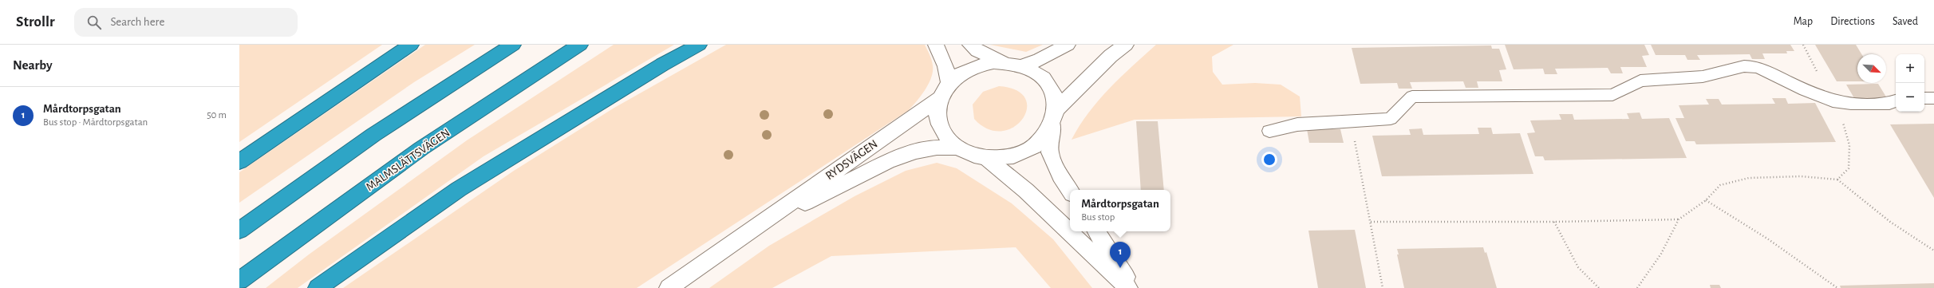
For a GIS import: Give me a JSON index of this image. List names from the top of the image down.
{
  "streets": {
    "highway": ["MALMSLÄTTSVÄGEN"],
    "street": ["RYDSVÄGEN"]
  },
  "north": "bottom right",
  "page": {
    "header": "Strollr",
    "search": "Search here",
    "nav": ["Map", "Directions", "Saved"],
    "heading": "Nearby",
    "map_buttons": ["+", "−"],
    "list": [
      {
        "mark": "1",
        "name": "Mårdtorpsgatan",
        "note": "Bus stop · Mårdtorpsgatan",
        "value": "50 m"
      }
    ],
    "popup": ["Mårdtorpsgatan", "Bus stop"],
    "pins": "1"
  }
}
